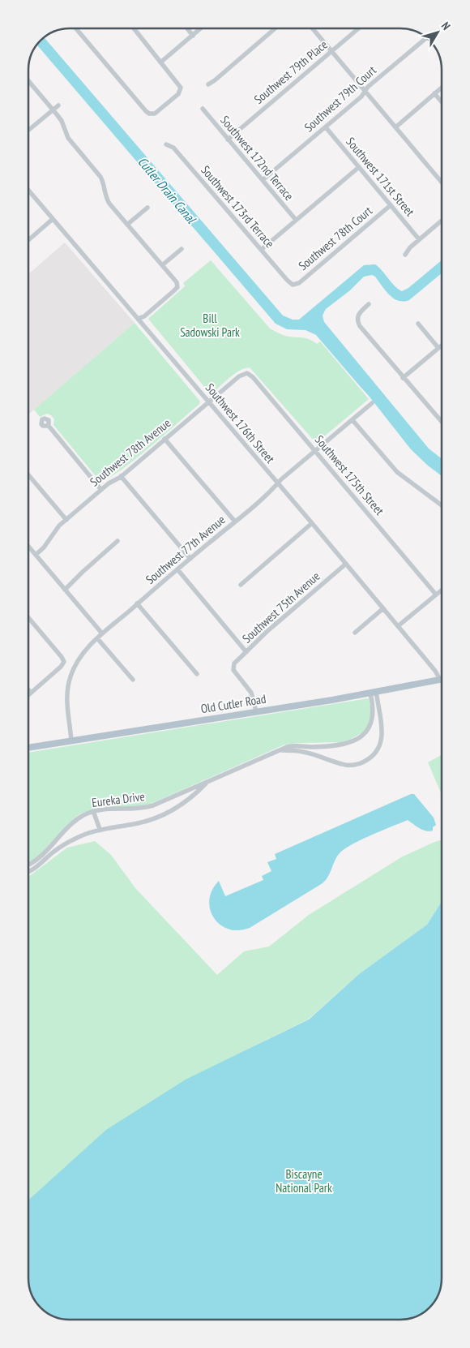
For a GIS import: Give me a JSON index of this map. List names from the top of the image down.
{
  "streets": {
    "main road": ["Old Cutler Road"],
    "street": [
      "Southwest 79th Place",
      "Southwest 79th Court",
      "Southwest 172nd Terrace",
      "Southwest 171st Street",
      "Southwest 173rd Terrace",
      "Southwest 78th Court",
      "Southwest 176th Street",
      "Southwest 78th Avenue",
      "Southwest 175th Street",
      "Southwest 77th Avenue",
      "Southwest 75th Avenue",
      "Eureka Drive"
    ]
  },
  "crossings": [
    ["Southwest 79th Place", "Southwest 172nd Terrace"],
    ["Southwest 79th Court", "Southwest 172nd Terrace"],
    ["Southwest 79th Court", "Southwest 171st Street"],
    ["Southwest 171st Street", "Southwest 78th Court"],
    ["Southwest 173rd Terrace", "Southwest 78th Court"],
    ["Southwest 176th Street", "Southwest 78th Avenue"],
    ["Southwest 176th Street", "Southwest 77th Avenue"],
    ["Southwest 176th Street", "Southwest 75th Avenue"],
    ["Southwest 176th Street", "Old Cutler Road"],
    ["Southwest 78th Avenue", "Southwest 175th Street"],
    ["Southwest 175th Street", "Southwest 77th Avenue"],
    ["Southwest 77th Avenue", "Old Cutler Road"],
    ["Southwest 75th Avenue", "Old Cutler Road"],
    ["Old Cutler Road", "Eureka Drive"]
  ],
  "water": ["Cutler Drain Canal"],
  "parks": ["Bill Sadowski Park", "Biscayne National Park"],
  "north": "top right"
}
